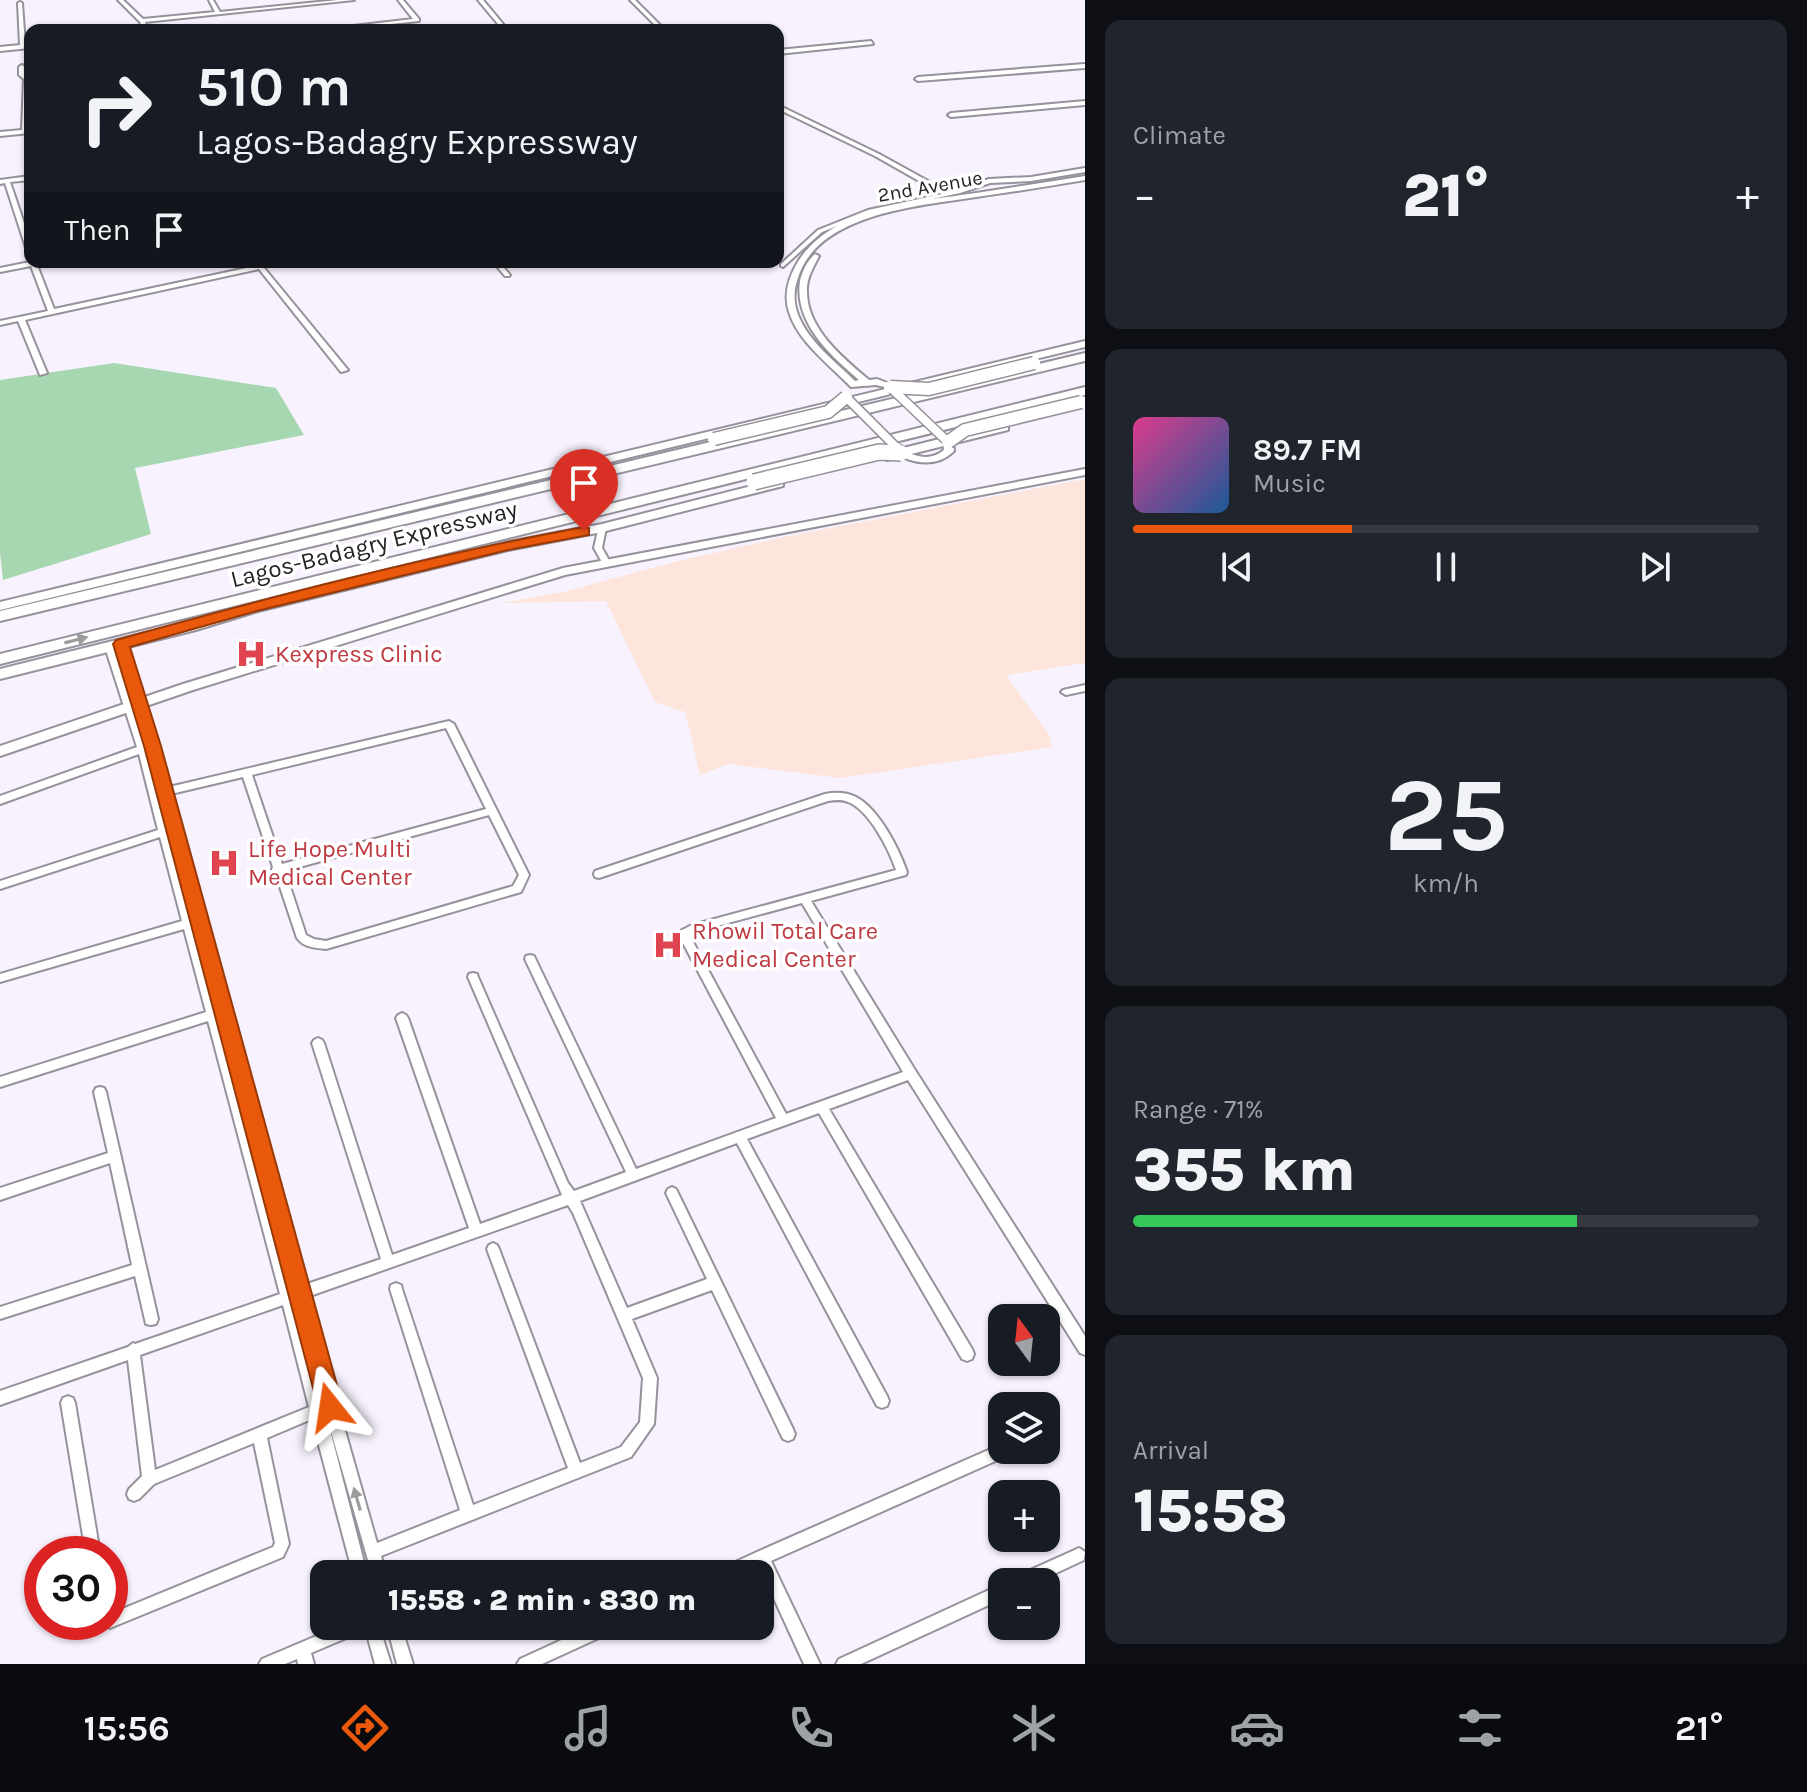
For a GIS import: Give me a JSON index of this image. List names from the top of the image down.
{
  "streets": {
    "highway": ["Lagos-Badagry Expressway"],
    "street": ["2nd Avenue"]
  },
  "places": {
    "hospital": ["Kexpress Clinic", "Life Hope Multi Medical Center", "Rhowil Total Care Medical Center"]
  },
  "north": "top",
  "page": {
    "tile": [
      "Climate",
      ["25", "km/h"],
      ["Range · 71%", "355 km"],
      ["Arrival", "15:58"]
    ],
    "turn": ["510 m", "Lagos-Badagry Expressway"],
    "heat": ["−", "21°", "+"],
    "then": "Then",
    "song": ["89.7 FM", "Music"],
    "map_buttons": ["+", "−"],
    "limit": "30",
    "trip": "15:58 · 2 min · 830 m",
    "tabs": ["15:56", "21°"]
  }
}
